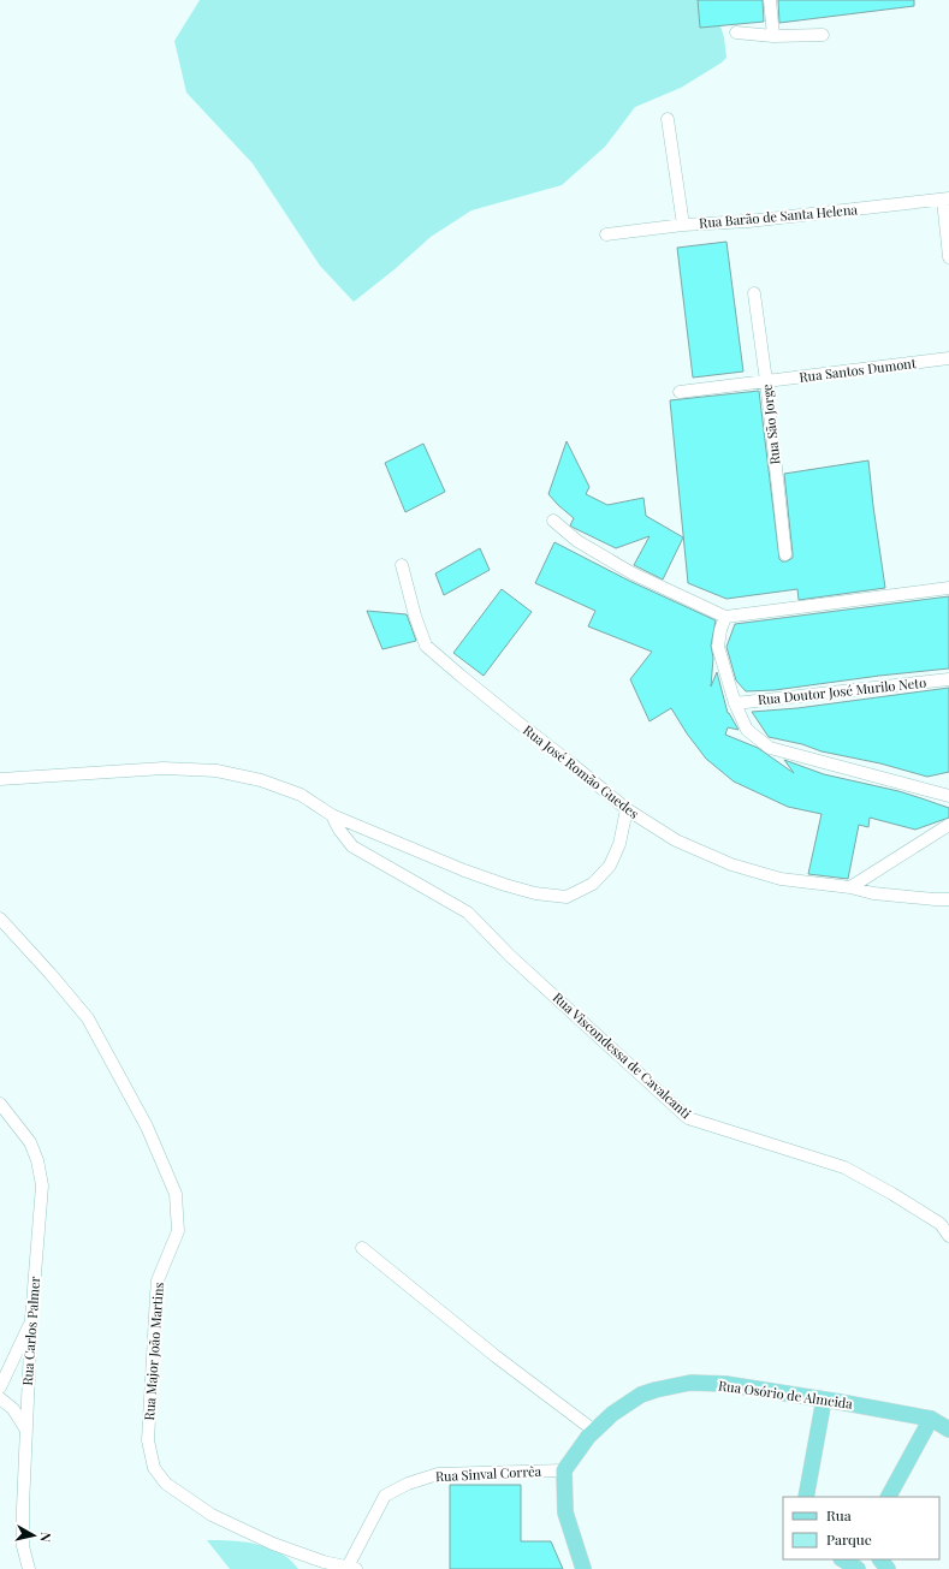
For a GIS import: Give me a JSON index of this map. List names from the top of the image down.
{
  "streets": {
    "main road": ["Rua Osório de Almeida"],
    "street": [
      "Rua Barão de Santa Helena",
      "Rua Santos Dumont",
      "Rua São Jorge",
      "Rua Doutor José Murilo Neto",
      "Rua José Romão Guedes",
      "Rua Viscondessa de Cavalcanti",
      "Rua Carlos Palmer",
      "Rua Major João Martins",
      "Rua Sinval Corrêa"
    ]
  },
  "crossings": [
    ["Rua Santos Dumont", "Rua São Jorge"],
    ["Rua Major João Martins", "Rua Sinval Corrêa"],
    ["Rua Osório de Almeida", "Rua Sinval Corrêa"]
  ],
  "legend": ["Rua", "Parque"],
  "north": "right"
}
